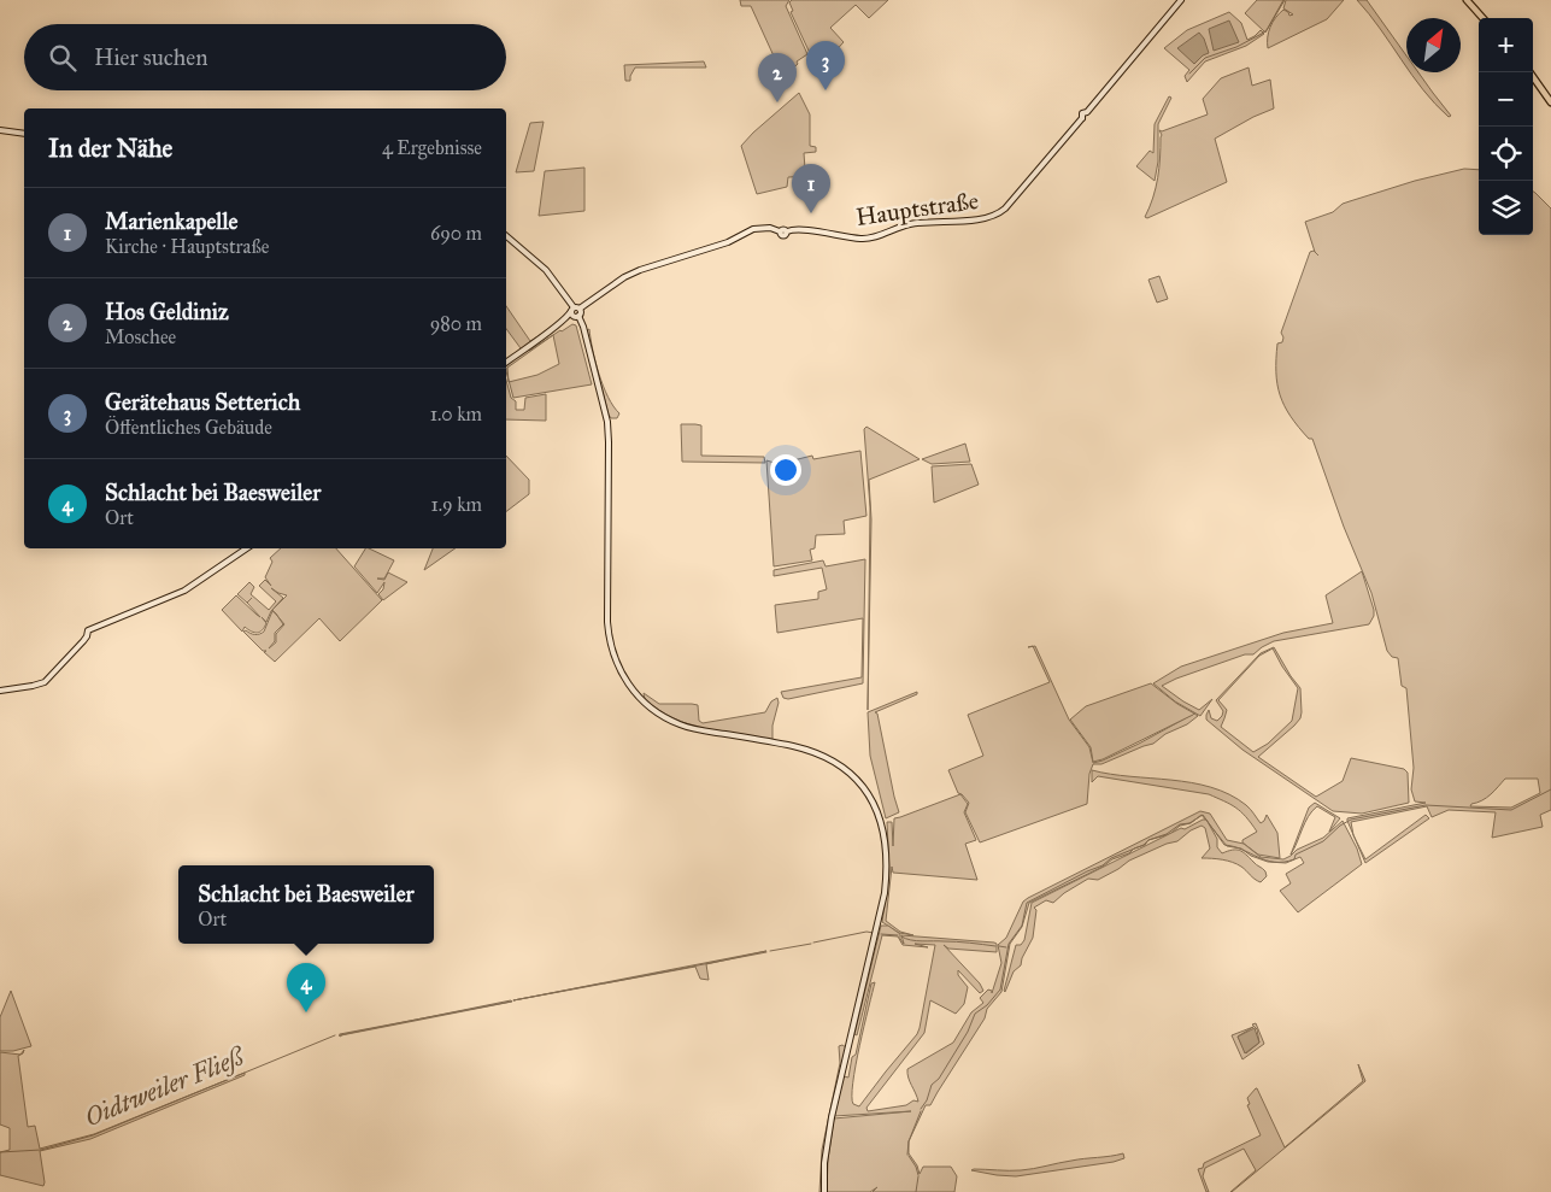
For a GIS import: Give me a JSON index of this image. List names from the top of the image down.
{
  "streets": {
    "main road": ["Hauptstraße"]
  },
  "water": ["Oidtweiler Fließ"],
  "north": "top right",
  "page": {
    "map_buttons": ["+", "−"],
    "search": "Hier suchen",
    "pins": [
      "3",
      "2",
      "1",
      "4"
    ],
    "heading": ["In der Nähe", "4 Ergebnisse"],
    "list": [
      {
        "mark": "1",
        "name": "Marienkapelle",
        "note": "Kirche · Hauptstraße",
        "value": "690 m"
      },
      {
        "mark": "2",
        "name": "Hos Geldiniz",
        "note": "Moschee",
        "value": "980 m"
      },
      {
        "mark": "3",
        "name": "Gerätehaus Setterich",
        "note": "Öffentliches Gebäude",
        "value": "1.0 km"
      },
      {
        "mark": "4",
        "name": "Schlacht bei Baesweiler",
        "note": "Ort",
        "value": "1.9 km"
      }
    ],
    "popup": ["Schlacht bei Baesweiler", "Ort"]
  }
}
